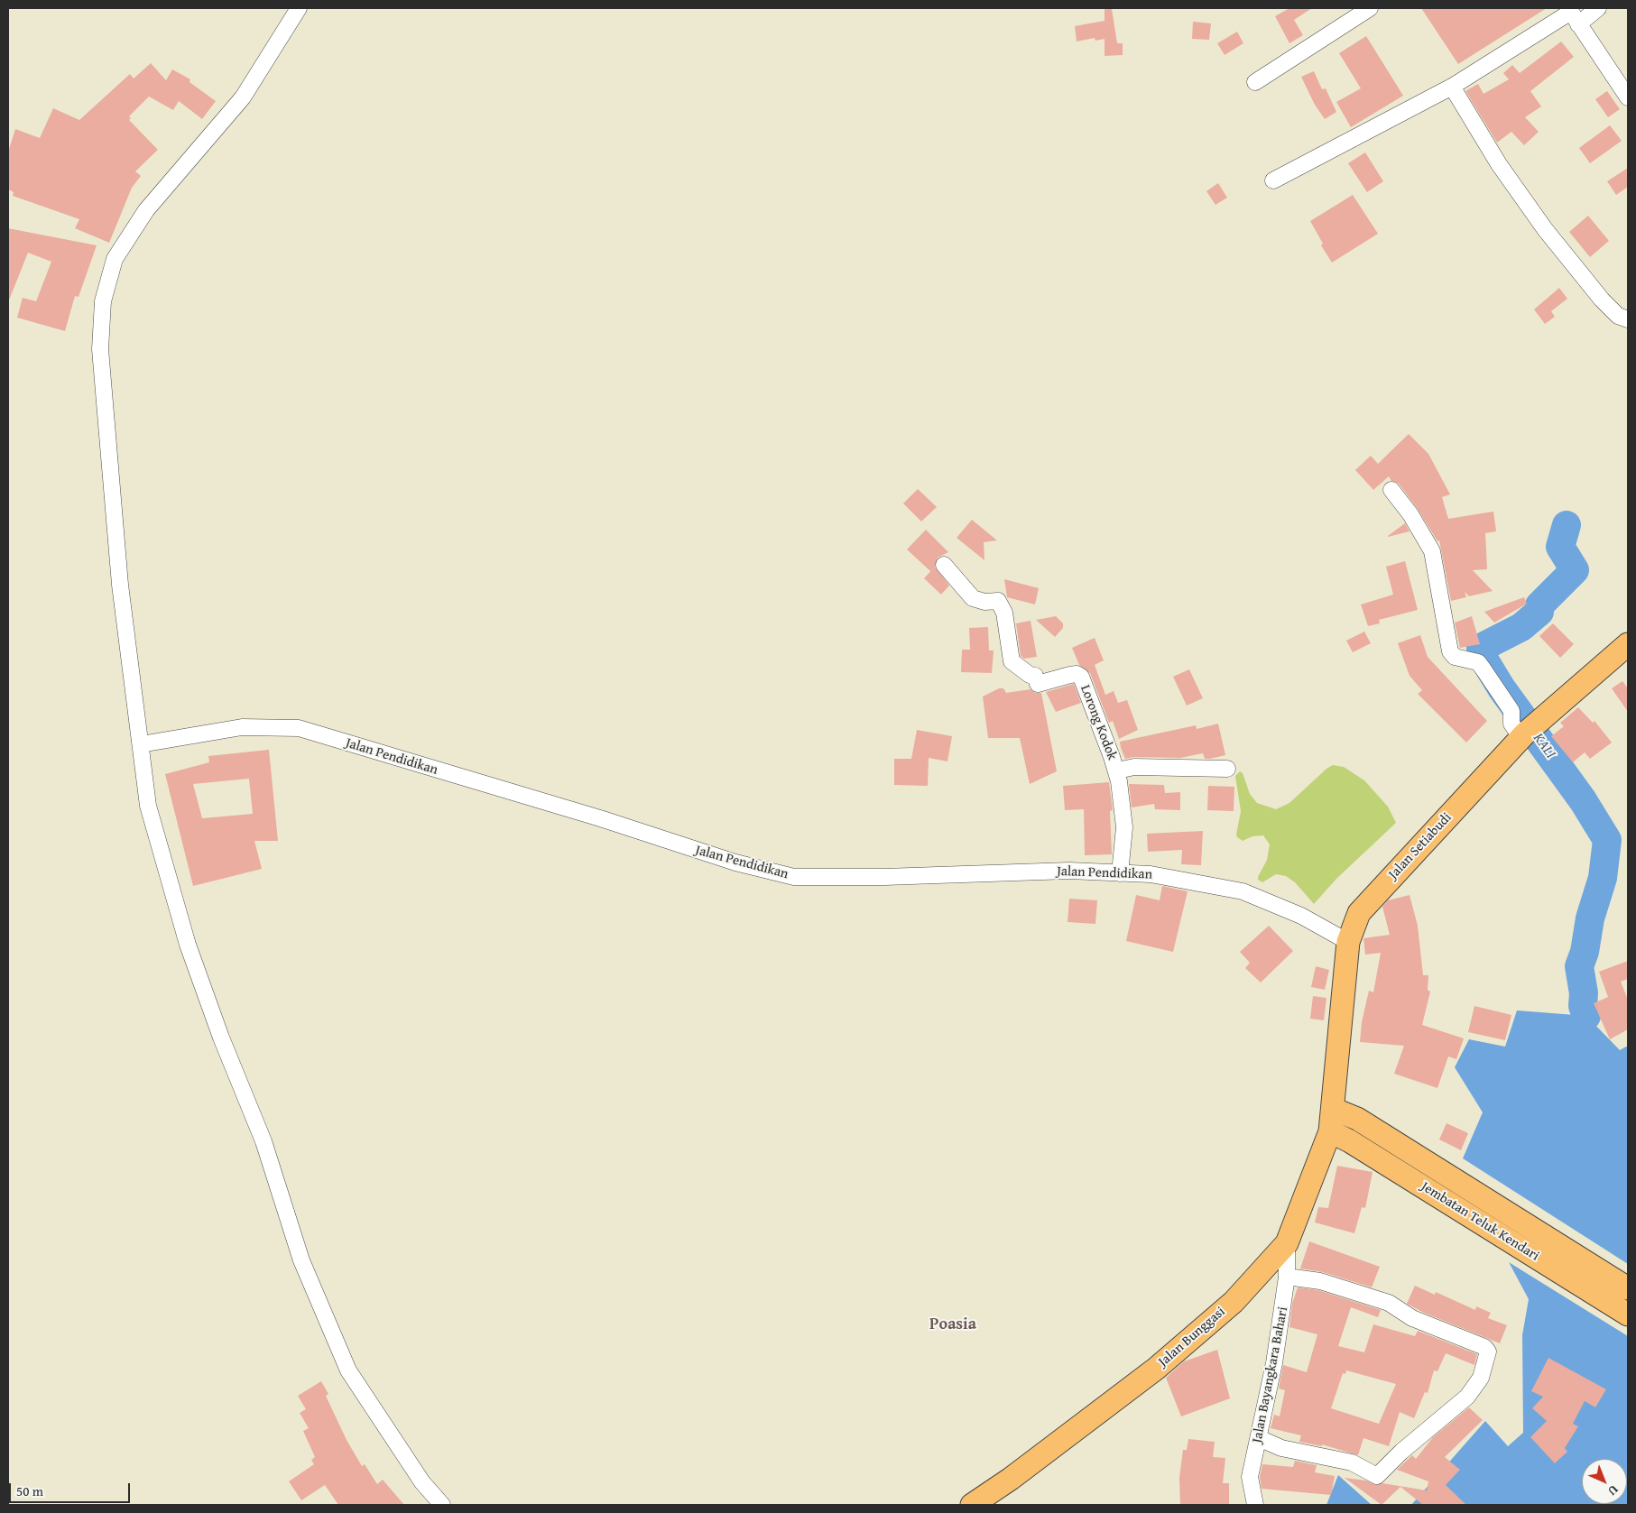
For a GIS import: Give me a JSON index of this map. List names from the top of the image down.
{
  "streets": {
    "highway": ["Jalan Setiabudi", "Jembatan Teluk Kendari", "Jalan Bunggasi"],
    "street": ["Lorong Kodok", "Jalan Pendidikan", "Jalan Bayangkara Bahari"]
  },
  "crossings": [
    ["Lorong Kodok", "Jalan Pendidikan"],
    ["Jalan Pendidikan", "Jalan Setiabudi"],
    ["Jalan Setiabudi", "Jembatan Teluk Kendari"],
    ["Jalan Setiabudi", "Jalan Bunggasi"],
    ["Jembatan Teluk Kendari", "Jalan Bunggasi"],
    ["Jalan Bunggasi", "Jalan Bayangkara Bahari"]
  ],
  "districts": ["Poasia"],
  "water": ["KALI"],
  "scale_bar": "50 m",
  "north": "bottom right"
}
